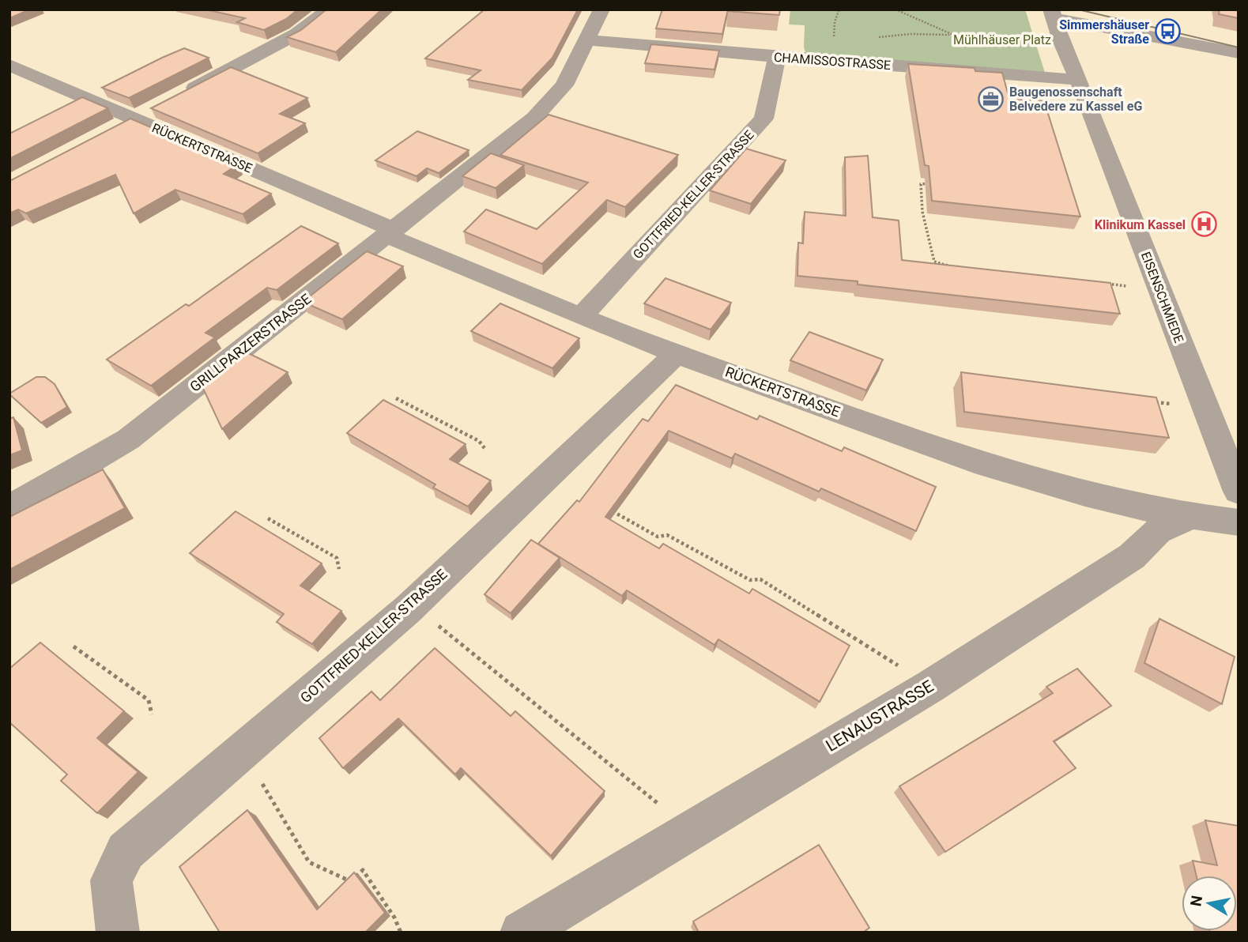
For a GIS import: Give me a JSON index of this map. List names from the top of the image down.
{
  "streets": {
    "street": [
      "CHAMISSOSTRASSE",
      "RÜCKERTSTRASSE",
      "GOTTFRIED-KELLER-STRASSE",
      "EISENSCHMIEDE",
      "GRILLPARZERSTRASSE",
      "LENAUSTRASSE"
    ]
  },
  "crossings": [
    ["CHAMISSOSTRASSE", "GOTTFRIED-KELLER-STRASSE"],
    ["CHAMISSOSTRASSE", "EISENSCHMIEDE"],
    ["CHAMISSOSTRASSE", "GRILLPARZERSTRASSE"],
    ["RÜCKERTSTRASSE", "GOTTFRIED-KELLER-STRASSE"],
    ["RÜCKERTSTRASSE", "GRILLPARZERSTRASSE"],
    ["RÜCKERTSTRASSE", "LENAUSTRASSE"]
  ],
  "parks": ["Mühlhäuser Platz"],
  "places": {
    "bus stop": ["Simmershäuser Straße"],
    "office": ["Baugenossenschaft Belvedere zu Kassel eG"],
    "hospital": ["Klinikum Kassel"]
  },
  "north": "left"
}
